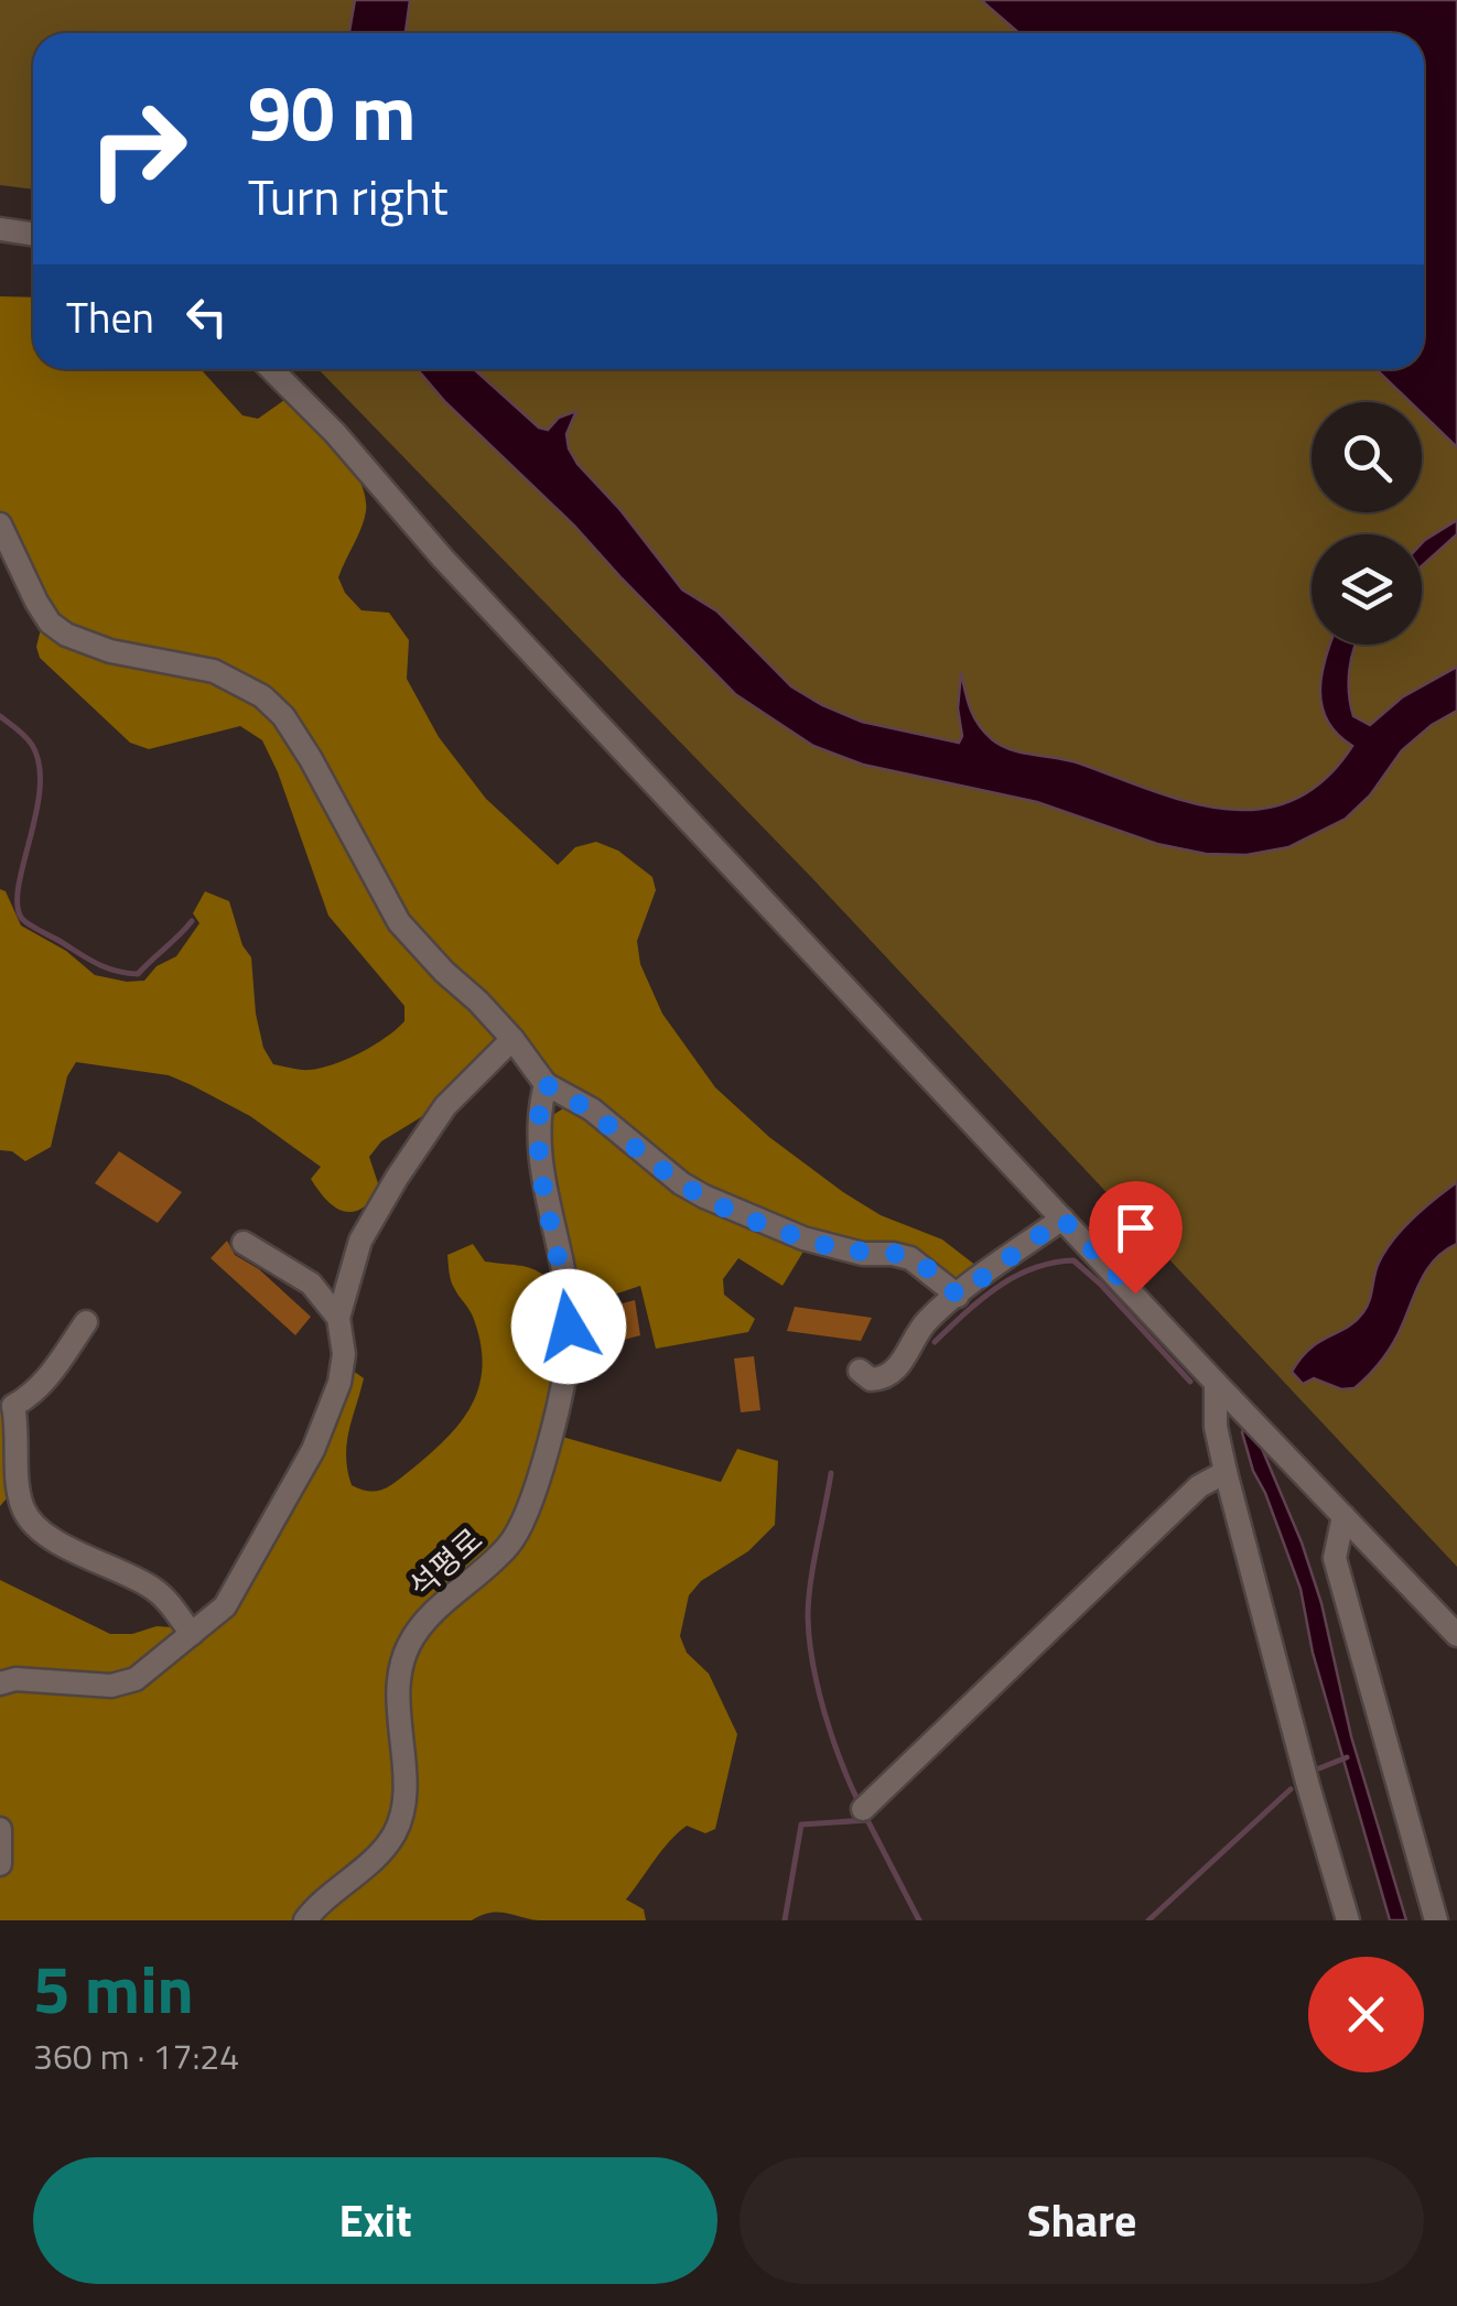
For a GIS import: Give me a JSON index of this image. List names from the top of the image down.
{
  "streets": {
    "street": ["석평로"]
  },
  "page": {
    "turn": ["90 m", "Turn right"],
    "then": "Then",
    "heading": ["5 min", "360 m · 17:24"],
    "buttons": ["Exit", "Share"]
  }
}
